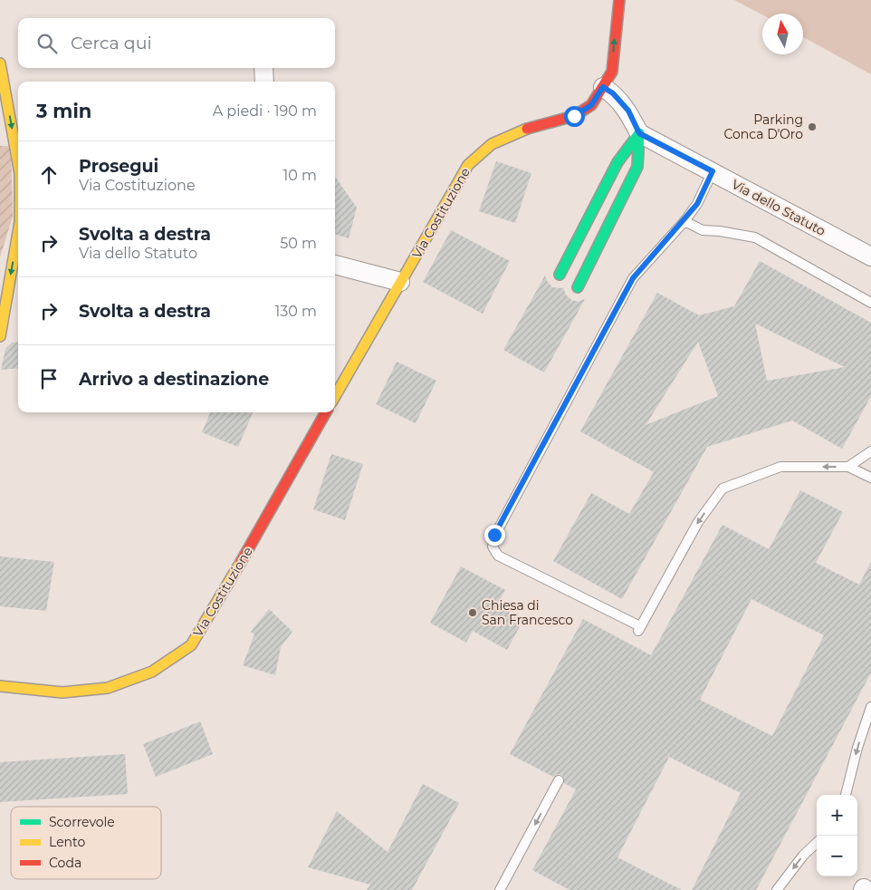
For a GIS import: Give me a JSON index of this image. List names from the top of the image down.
{
  "streets": {
    "street": ["Via dello Statuto", "Via Costituzione"]
  },
  "places": ["Parking Conca D'Oro", "Chiesa di San Francesco"],
  "legend": ["Scorrevole", "Lento", "Coda"],
  "north": "top",
  "page": {
    "search": "Cerca qui",
    "heading": ["3 min", "A piedi · 190 m"],
    "list": [
      ["Prosegui", "Via Costituzione", "10 m"],
      ["Svolta a destra", "Via dello Statuto", "50 m"],
      ["Svolta a destra", "130 m"],
      "Arrivo a destinazione"
    ],
    "map_buttons": ["+", "−"]
  }
}
